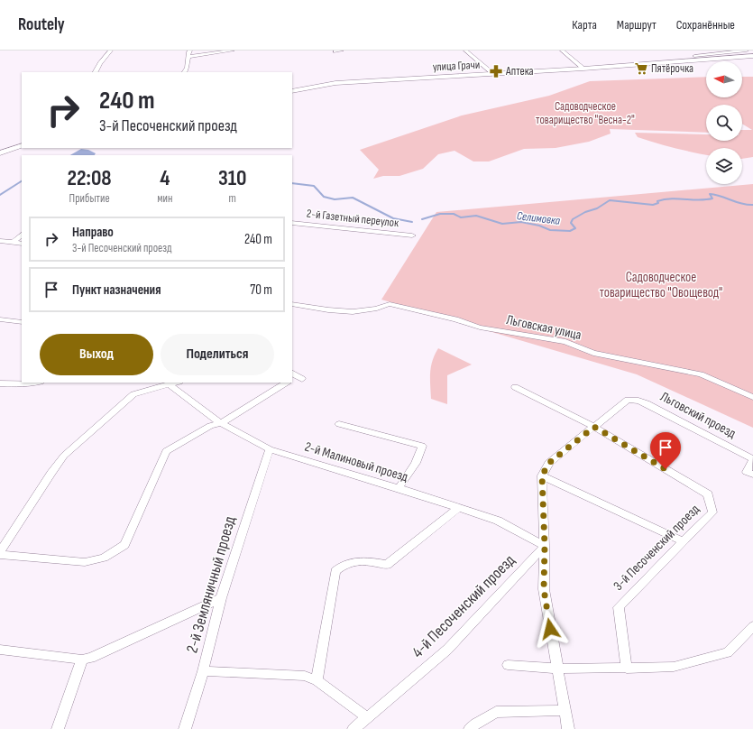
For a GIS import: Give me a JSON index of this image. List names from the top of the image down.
{
  "streets": {
    "street": [
      "улица Грачи",
      "2-й Газетный переулок",
      "Льговская улица",
      "Льговский проезд",
      "2-й Малиновый проезд",
      "3-й Песоченский проезд",
      "2-й Земляничный проезд",
      "4-й Песоченский проезд"
    ]
  },
  "crossings": [
    ["Льговский проезд", "3-й Песоченский проезд"],
    ["2-й Малиновый проезд", "2-й Земляничный проезд"],
    ["2-й Малиновый проезд", "4-й Песоченский проезд"]
  ],
  "water": ["Селимовка"],
  "parks": ["Садоводческое товарищество \"Весна-2\"", "Садоводческое товарищество \"Овощевод\""],
  "places": {
    "supermarket": ["Пятёрочка"],
    "pharmacy": ["Аптека"]
  },
  "north": "left",
  "page": {
    "header": "Routely",
    "nav": ["Карта", "Маршрут", "Сохранённые"],
    "turn": ["240 m", "3-й Песоченский проезд"],
    "eta": [
      "22:08",
      "Прибытие",
      "4",
      "мин",
      "310",
      "m"
    ],
    "list": [
      {
        "name": "Направо",
        "note": "3-й Песоченский проезд",
        "value": "240 m"
      },
      {
        "name": "Пункт назначения",
        "value": "70 m"
      }
    ],
    "buttons": ["Выход", "Поделиться"]
  }
}
